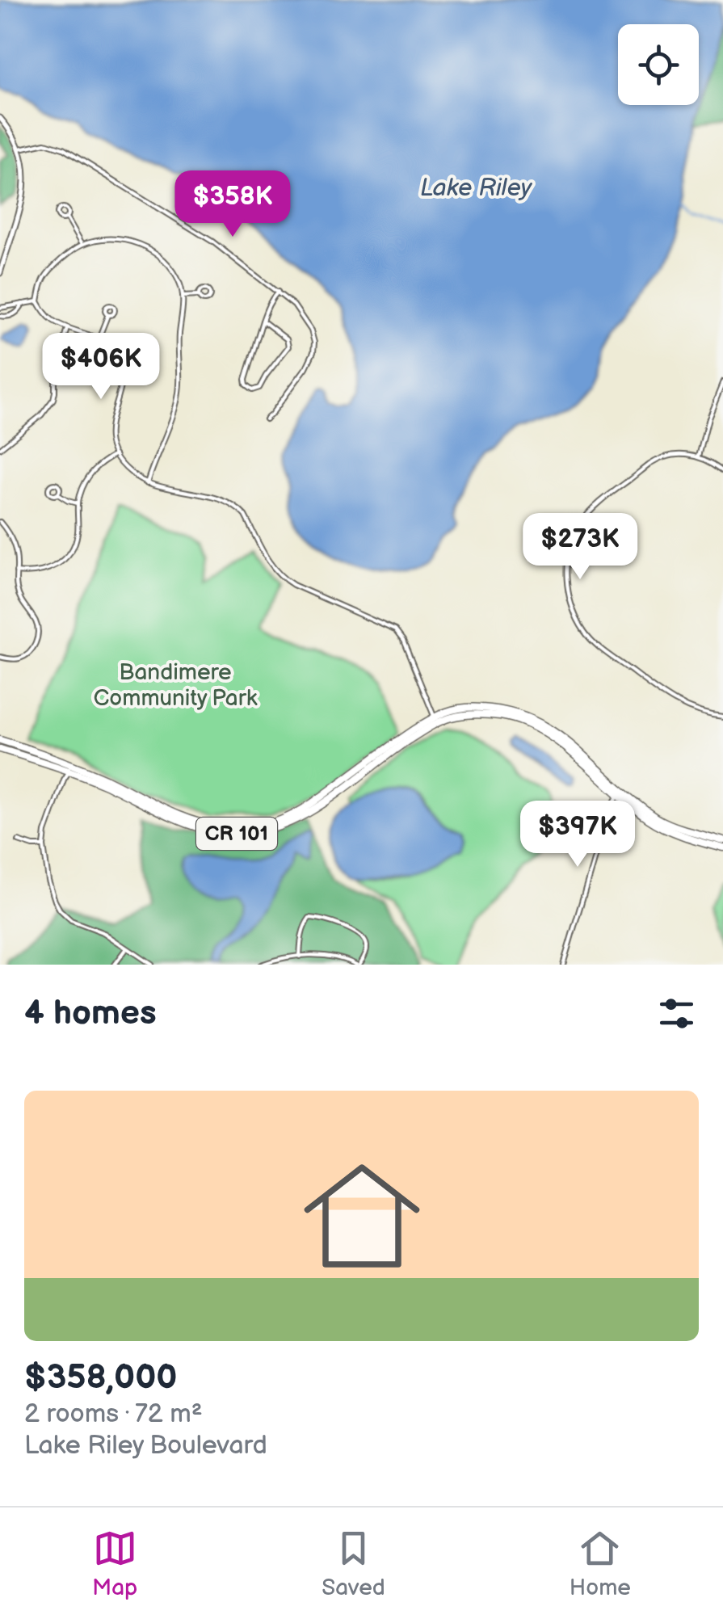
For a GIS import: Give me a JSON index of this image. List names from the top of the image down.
{
  "streets": {
    "main road": ["CR 101"]
  },
  "water": ["Lake Riley"],
  "parks": ["Bandimere Community Park"],
  "page": {
    "price": [
      "$358K",
      "$406K",
      "$273K",
      "$397K"
    ],
    "heading": "4 homes",
    "list": [
      {
        "name": "$358,000",
        "note": "2 rooms · 72 m² · Lake Riley Boulevard"
      }
    ],
    "tabs": ["Map", "Saved", "Home"]
  }
}
